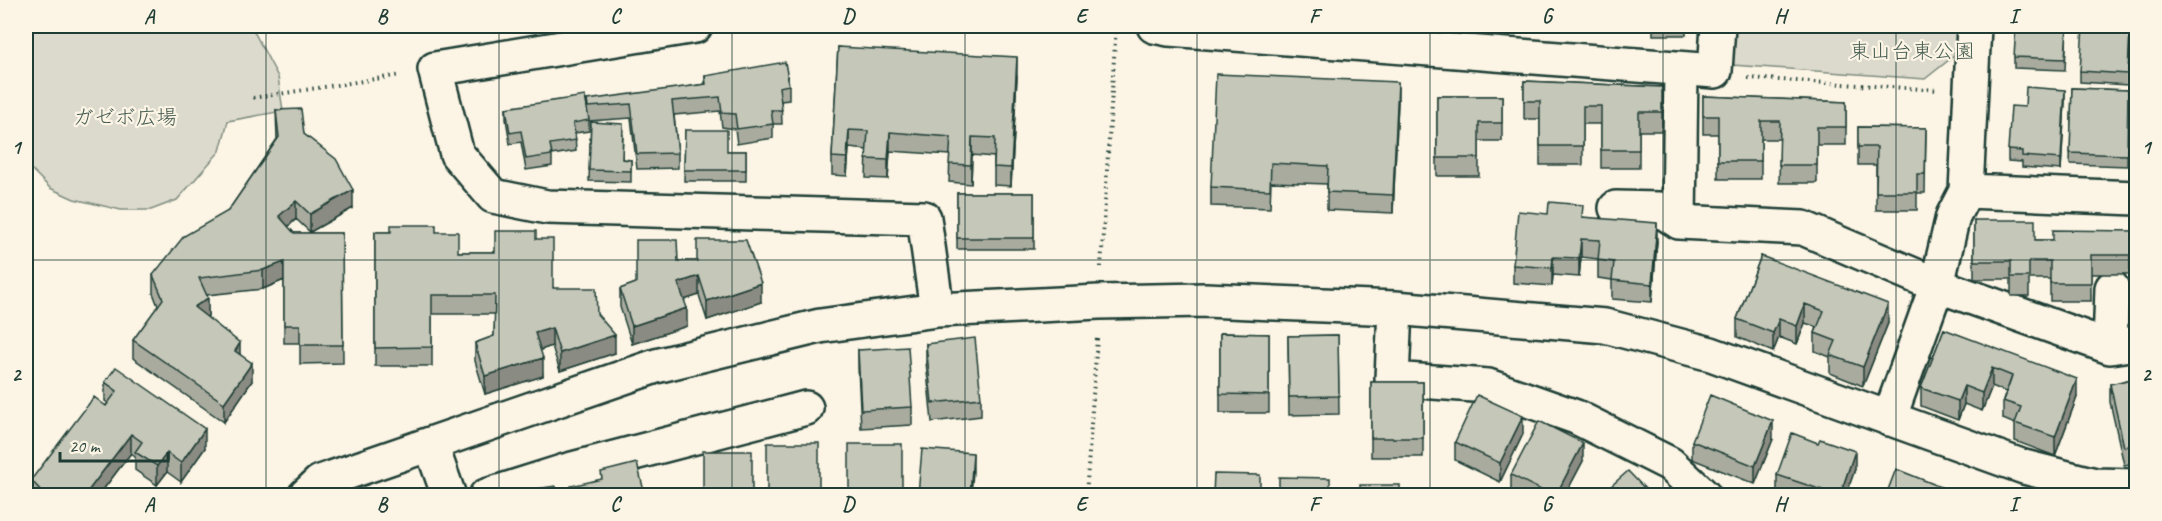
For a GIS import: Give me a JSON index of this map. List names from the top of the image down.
{
  "parks": ["東山台東公園", "ガゼボ広場"],
  "scale_bar": "20 m",
  "grid": {
    "columns": [
      "A",
      "B",
      "C",
      "D",
      "E",
      "F",
      "G",
      "H",
      "I"
    ],
    "rows": ["1", "2"]
  }
}
